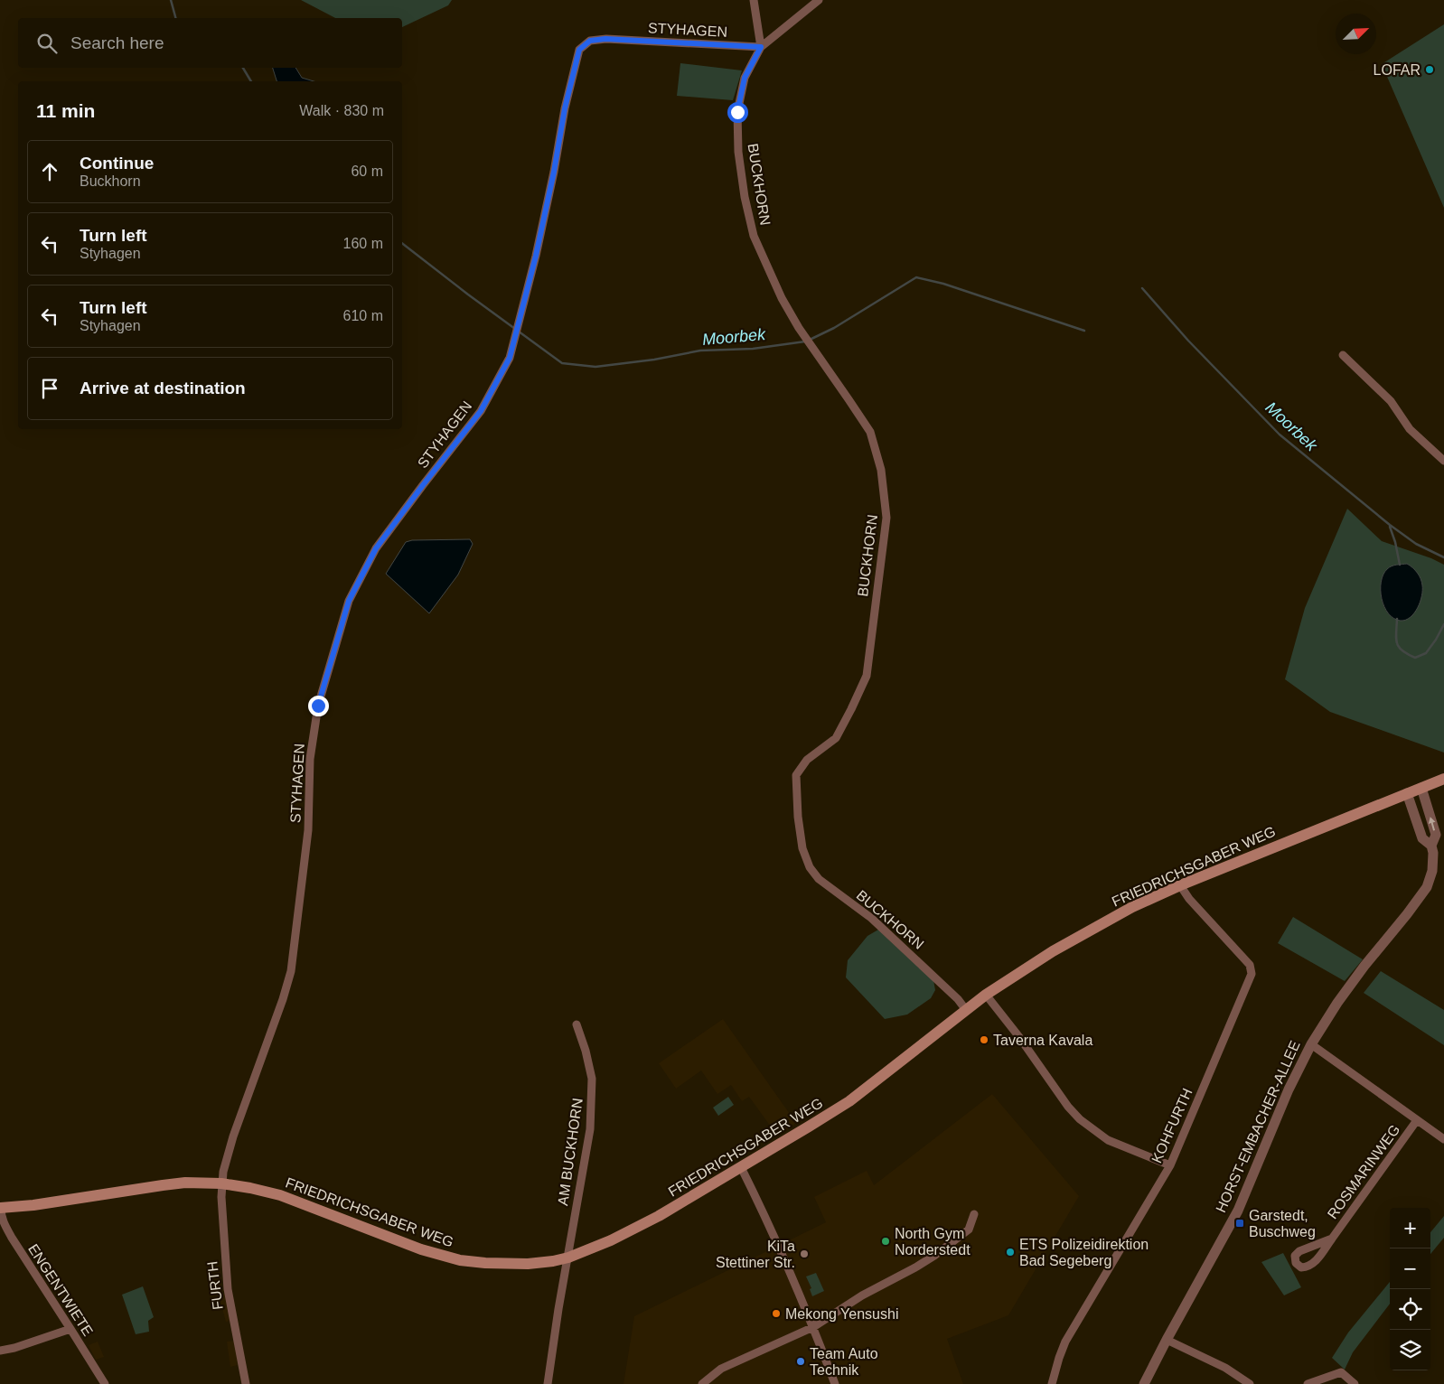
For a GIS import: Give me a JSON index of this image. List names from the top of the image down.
{
  "streets": {
    "main road": ["FRIEDRICHSGABER WEG"],
    "street": [
      "STYHAGEN",
      "BUCKHORN",
      "KOHFURTH",
      "HORST-EMBACHER-ALLEE",
      "AM BUCKHORN",
      "ROSMARINWEG",
      "FURTH",
      "ENGENTWIETE"
    ]
  },
  "crossings": [
    ["STYHAGEN", "BUCKHORN"],
    ["STYHAGEN", "FRIEDRICHSGABER WEG"],
    ["STYHAGEN", "FURTH"],
    ["BUCKHORN", "FRIEDRICHSGABER WEG"],
    ["FRIEDRICHSGABER WEG", "KOHFURTH"],
    ["FRIEDRICHSGABER WEG", "HORST-EMBACHER-ALLEE"],
    ["FRIEDRICHSGABER WEG", "AM BUCKHORN"],
    ["FRIEDRICHSGABER WEG", "FURTH"],
    ["FRIEDRICHSGABER WEG", "ENGENTWIETE"]
  ],
  "water": ["Moorbek"],
  "places": {
    "other": [
      "LOFAR",
      "Taverna Kavala",
      "North Gym Norderstedt",
      "ETS Polizeidirektion Bad Segeberg",
      "KiTa Stettiner Str.",
      "Mekong Yensushi",
      "Team Auto Technik"
    ],
    "transit": ["Garstedt, Buschweg"]
  },
  "north": "top right",
  "page": {
    "search": "Search here",
    "heading": ["11 min", "Walk · 830 m"],
    "list": [
      ["Continue", "Buckhorn", "60 m"],
      ["Turn left", "Styhagen", "160 m"],
      ["Turn left", "Styhagen", "610 m"],
      "Arrive at destination"
    ],
    "map_buttons": ["+", "−"]
  }
}
